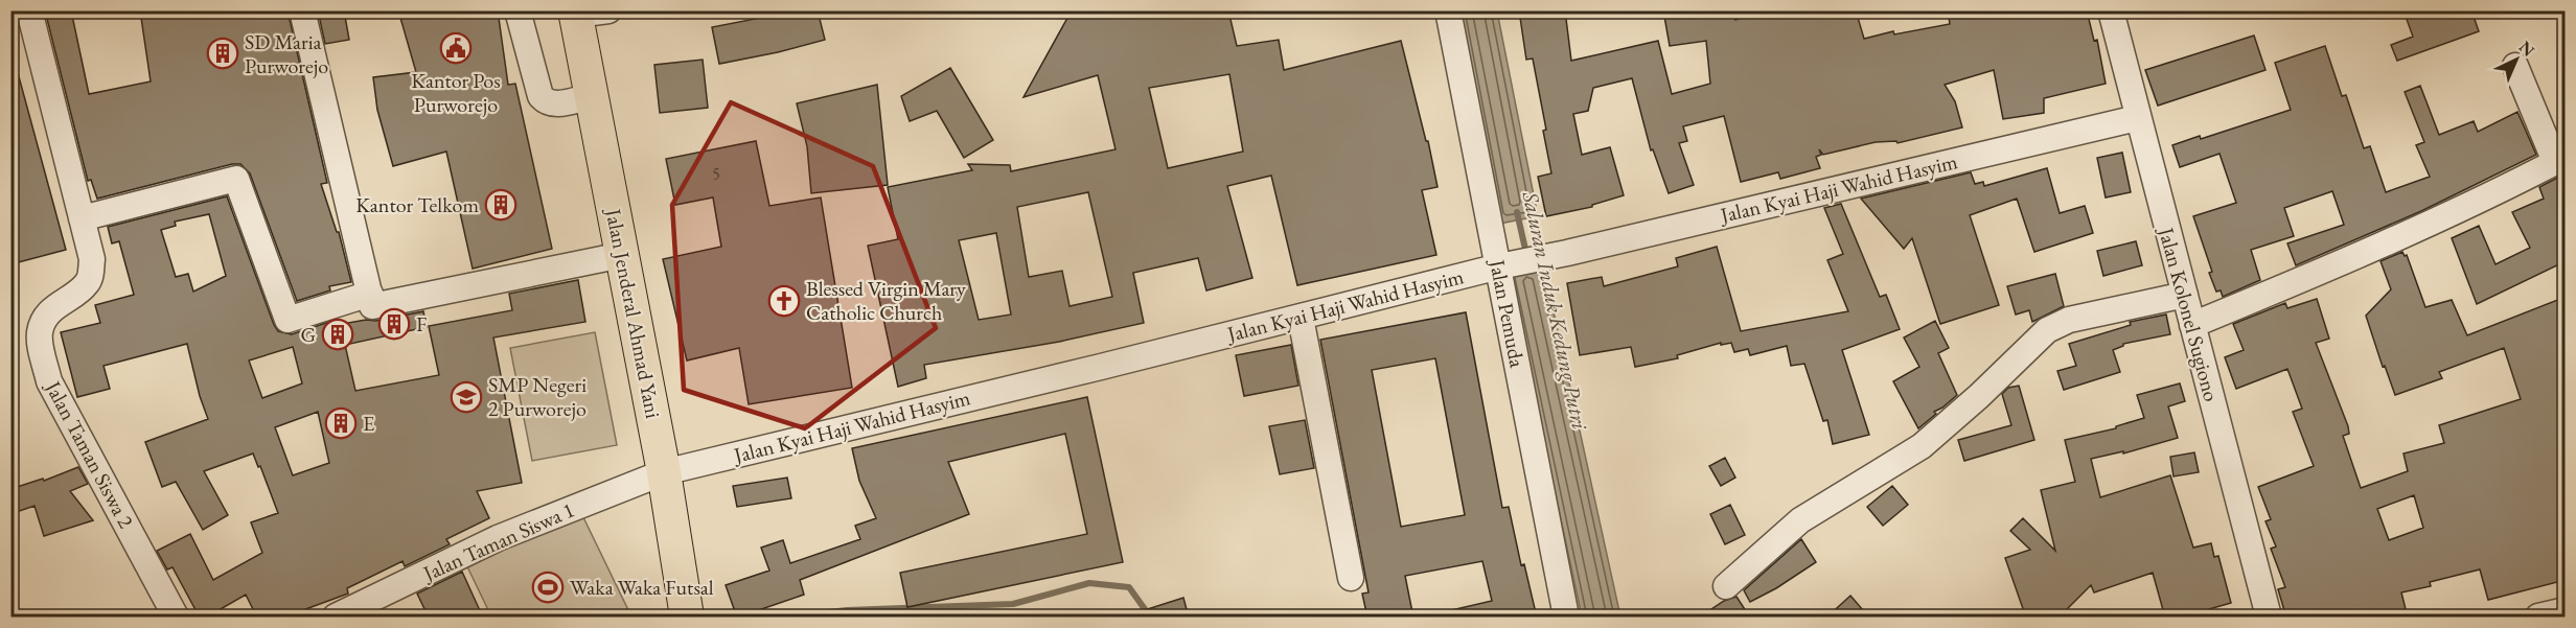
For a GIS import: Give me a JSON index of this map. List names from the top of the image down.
{
  "streets": {
    "main road": ["Jalan Jenderal Ahmad Yani"],
    "street": [
      "Jalan Kyai Haji Wahid Hasyim",
      "Jalan Pemuda",
      "Jalan Kolonel Sugiono",
      "Jalan Taman Siswa 2",
      "Jalan Taman Siswa 1"
    ]
  },
  "crossings": [
    ["Jalan Kyai Haji Wahid Hasyim", "Jalan Jenderal Ahmad Yani"],
    ["Jalan Kyai Haji Wahid Hasyim", "Jalan Pemuda"],
    ["Jalan Kyai Haji Wahid Hasyim", "Jalan Kolonel Sugiono"],
    ["Jalan Kyai Haji Wahid Hasyim", "Jalan Taman Siswa 1"],
    ["Jalan Jenderal Ahmad Yani", "Jalan Taman Siswa 1"]
  ],
  "water": ["Saluran Induk Kedung Putri"],
  "places": {
    "public building": ["Kantor Pos Purworejo"],
    "building": [
      "SD Maria Purworejo",
      "Kantor Telkom",
      "F",
      "G",
      "E"
    ],
    "church": ["Blessed Virgin Mary Catholic Church"],
    "school or university": ["SMP Negeri 2 Purworejo"],
    "sports": ["Waka Waka Futsal"]
  },
  "house_numbers": ["5"],
  "north": "top right"
}
